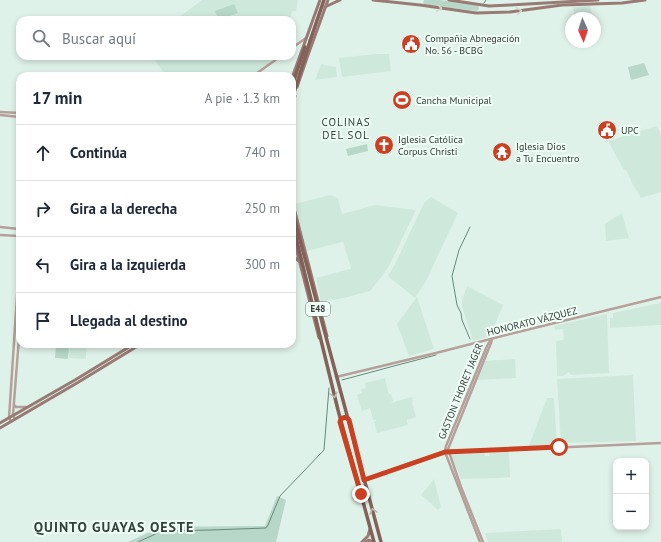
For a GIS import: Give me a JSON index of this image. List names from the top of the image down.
{
  "streets": {
    "main road": ["E48"],
    "street": ["HONORATO VÁZQUEZ", "GASTON THORET JAGER"]
  },
  "crossings": [
    ["E48", "HONORATO VÁZQUEZ"],
    ["HONORATO VÁZQUEZ", "GASTON THORET JAGER"]
  ],
  "districts": ["COLINAS DEL SOL", "QUINTO GUAYAS OESTE"],
  "places": {
    "public building": ["Compañia Abnegación No. 56 - BCBG", "UPC"],
    "sports": ["Cancha Municipal"],
    "church": ["Iglesia Católica Corpus Christi"],
    "temple": ["Iglesia Dios a Tu Encuentro"]
  },
  "north": "bottom",
  "page": {
    "search": "Buscar aquí",
    "heading": ["17 min", "A pie · 1.3 km"],
    "list": [
      ["Continúa", "740 m"],
      ["Gira a la derecha", "250 m"],
      ["Gira a la izquierda", "300 m"],
      "Llegada al destino"
    ],
    "map_buttons": ["+", "−"]
  }
}
